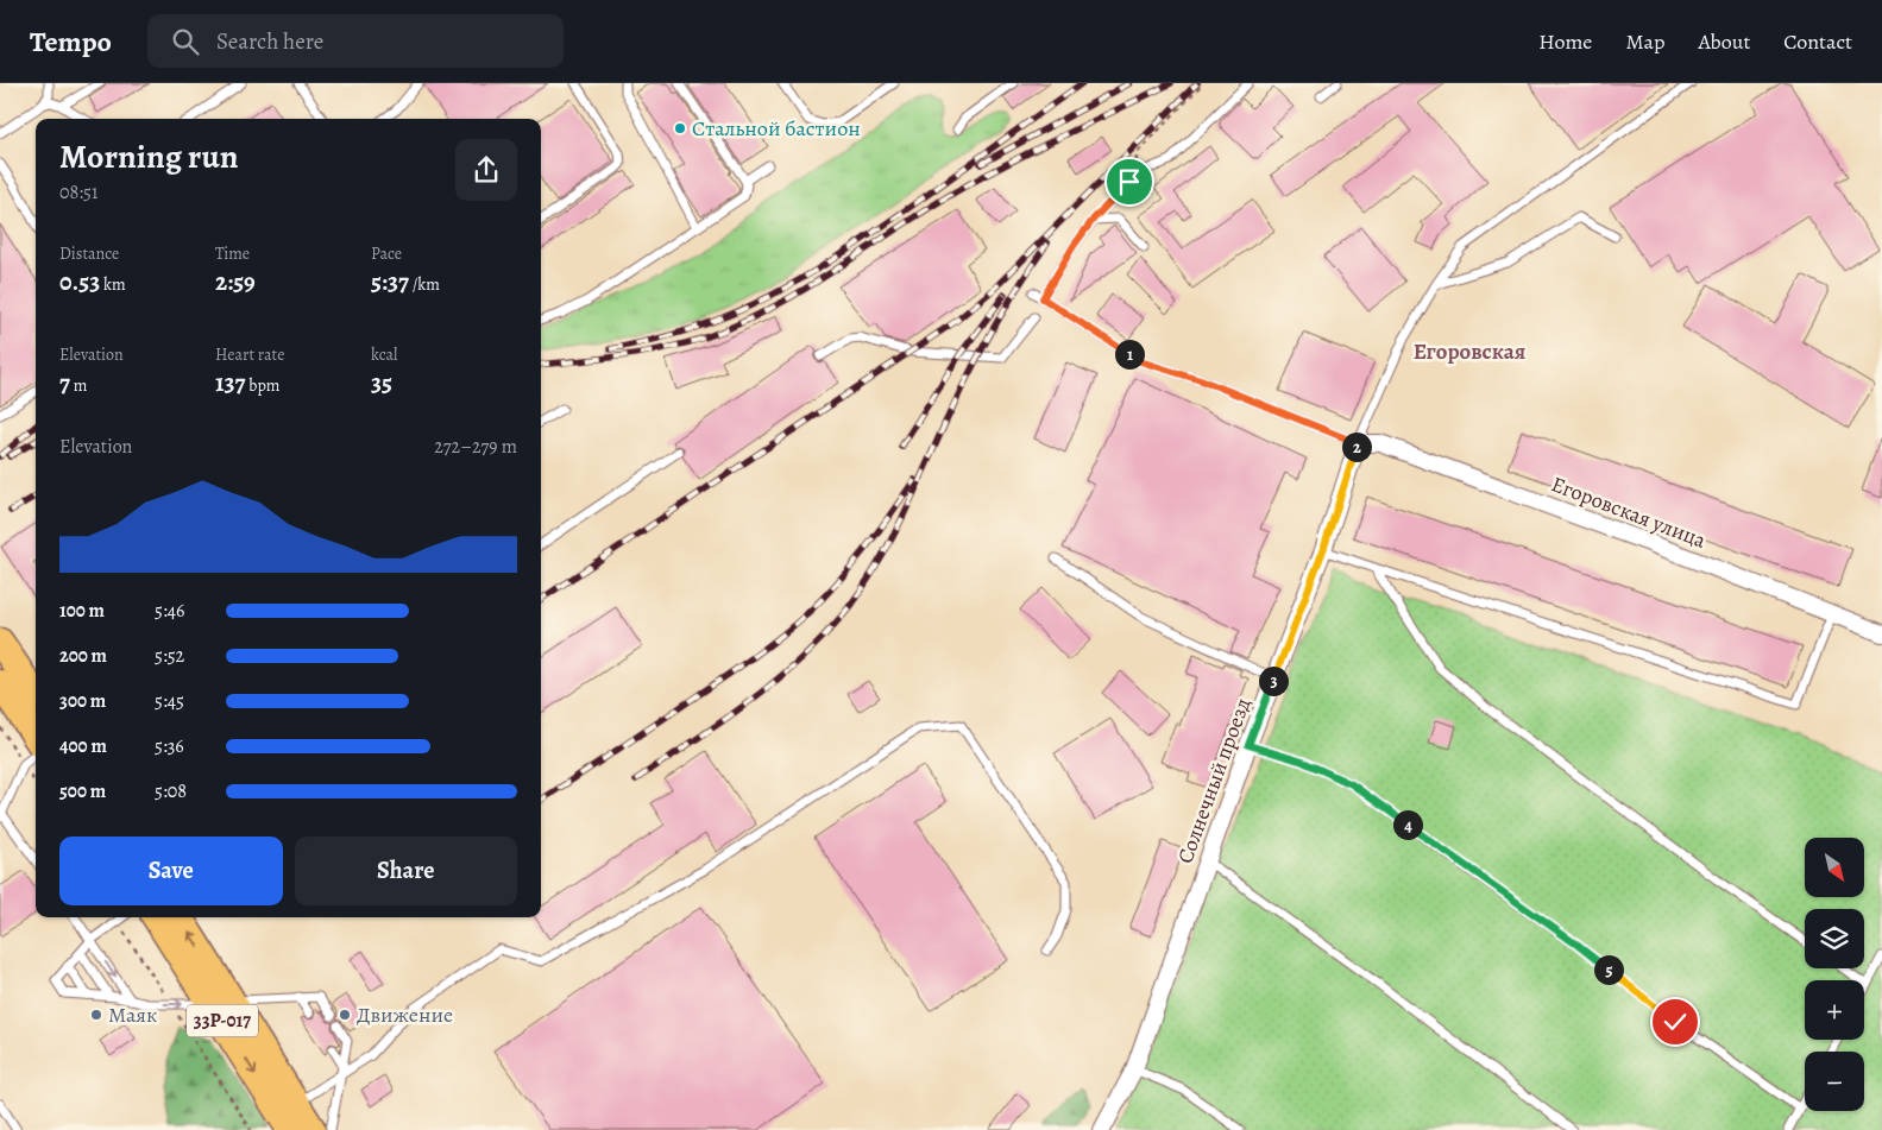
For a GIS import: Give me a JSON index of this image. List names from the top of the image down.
{
  "streets": {
    "highway": ["33Р-017"],
    "street": ["Егоровская улица", "Солнечный проезд"]
  },
  "crossings": [
    ["Егоровская улица", "Солнечный проезд"]
  ],
  "districts": ["Егоровская"],
  "places": ["Стальной бастион", "Маяк", "Движение"],
  "north": "bottom right",
  "page": {
    "header": "Tempo",
    "search": "Search here",
    "nav": [
      "Home",
      "Map",
      "About",
      "Contact"
    ],
    "heading": ["Morning run", "08:51"],
    "stats": [
      ["Distance", "0.53 km"],
      ["Time", "2:59"],
      ["Pace", "5:37 /km"],
      ["Elevation", "7 m"],
      ["Heart rate", "137 bpm"],
      ["kcal", "35"]
    ],
    "pins": [
      "1",
      "2",
      "3",
      "4",
      "5"
    ],
    "chart": ["Elevation", "272–279 m"],
    "list": [
      {
        "name": "100 m",
        "note": "5:46"
      },
      {
        "name": "200 m",
        "note": "5:52"
      },
      {
        "name": "300 m",
        "note": "5:45"
      },
      {
        "name": "400 m",
        "note": "5:36"
      },
      {
        "name": "500 m",
        "note": "5:08"
      }
    ],
    "buttons": ["Save", "Share"],
    "map_buttons": ["+", "−"]
  }
}
